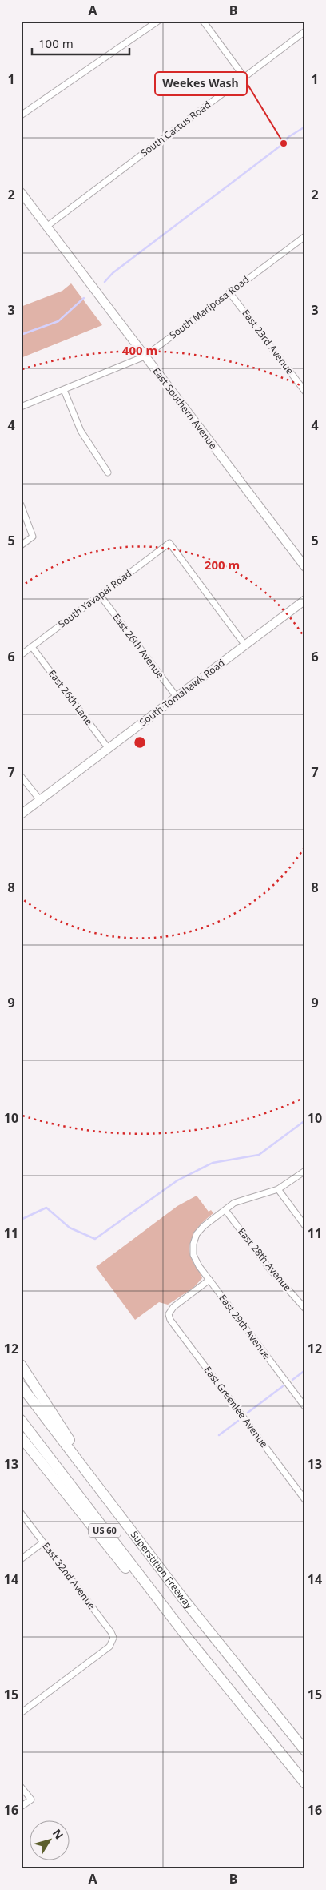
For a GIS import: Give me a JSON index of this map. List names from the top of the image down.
{
  "streets": {
    "highway": ["US 60", "Superstition Freeway"],
    "main road": ["East Southern Avenue", "South Tomahawk Road"],
    "street": [
      "South Cactus Road",
      "South Mariposa Road",
      "East 23rd Avenue",
      "South Yavapai Road",
      "East 26th Avenue",
      "East 26th Lane",
      "East 28th Avenue",
      "East 29th Avenue",
      "East Greenlee Avenue",
      "East 32nd Avenue"
    ]
  },
  "crossings": [
    ["South Cactus Road", "East Southern Avenue"],
    ["South Mariposa Road", "East 23rd Avenue"],
    ["South Mariposa Road", "East Southern Avenue"],
    ["South Yavapai Road", "East 26th Avenue"],
    ["South Yavapai Road", "South Tomahawk Road"],
    ["South Yavapai Road", "East 26th Lane"],
    ["East 26th Avenue", "South Tomahawk Road"],
    ["South Tomahawk Road", "East 26th Lane"],
    ["East 28th Avenue", "East 29th Avenue"],
    ["East 29th Avenue", "East Greenlee Avenue"]
  ],
  "places": ["Weekes Wash"],
  "scale_bar": "100 m",
  "north": "top right",
  "grid": {
    "columns": ["A", "B"],
    "rows": [
      "1",
      "2",
      "3",
      "4",
      "5",
      "6",
      "7",
      "8",
      "9",
      "10",
      "11",
      "12",
      "13",
      "14",
      "15",
      "16"
    ]
  },
  "rings": ["400 m", "200 m"]
}
